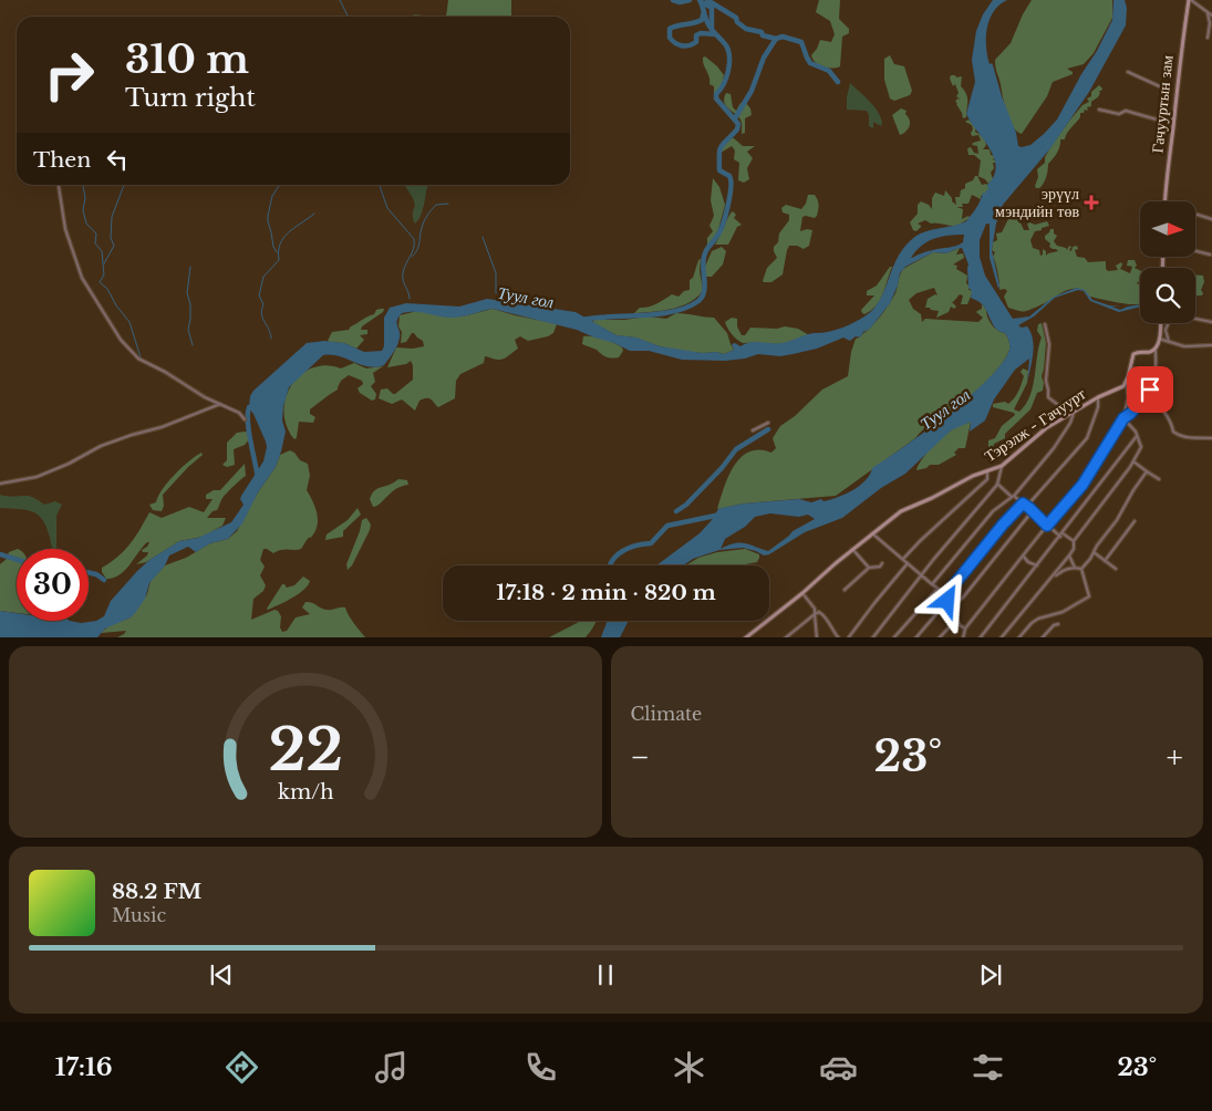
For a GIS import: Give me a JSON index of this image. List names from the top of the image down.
{
  "streets": {
    "main road": ["Гачууртын зам", "Тэрэлж - Гачуурт"]
  },
  "water": ["Туул гол"],
  "places": {
    "health": ["эрүүл мэндийн төв"]
  },
  "north": "right",
  "page": {
    "turn": ["310 m", "Turn right"],
    "then": "Then",
    "limit": "30",
    "trip": "17:18 · 2 min · 820 m",
    "tile": "Climate",
    "heat": ["−", "23°", "+"],
    "song": ["88.2 FM", "Music"],
    "tabs": ["17:16", "23°"],
    "gauge": ["22", "km/h"]
  }
}
